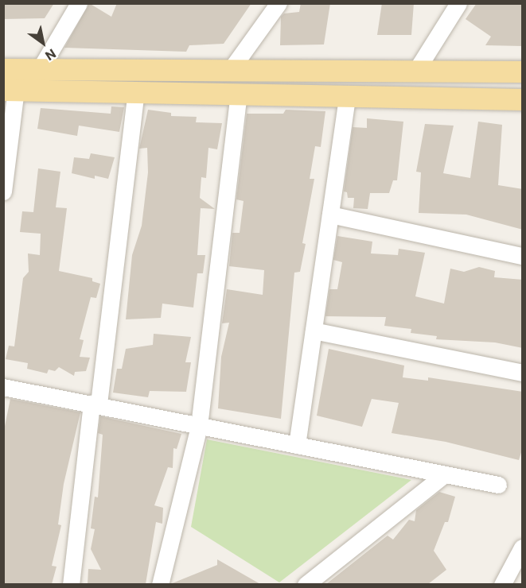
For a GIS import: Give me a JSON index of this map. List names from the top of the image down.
{
  "north": "bottom right"
}
